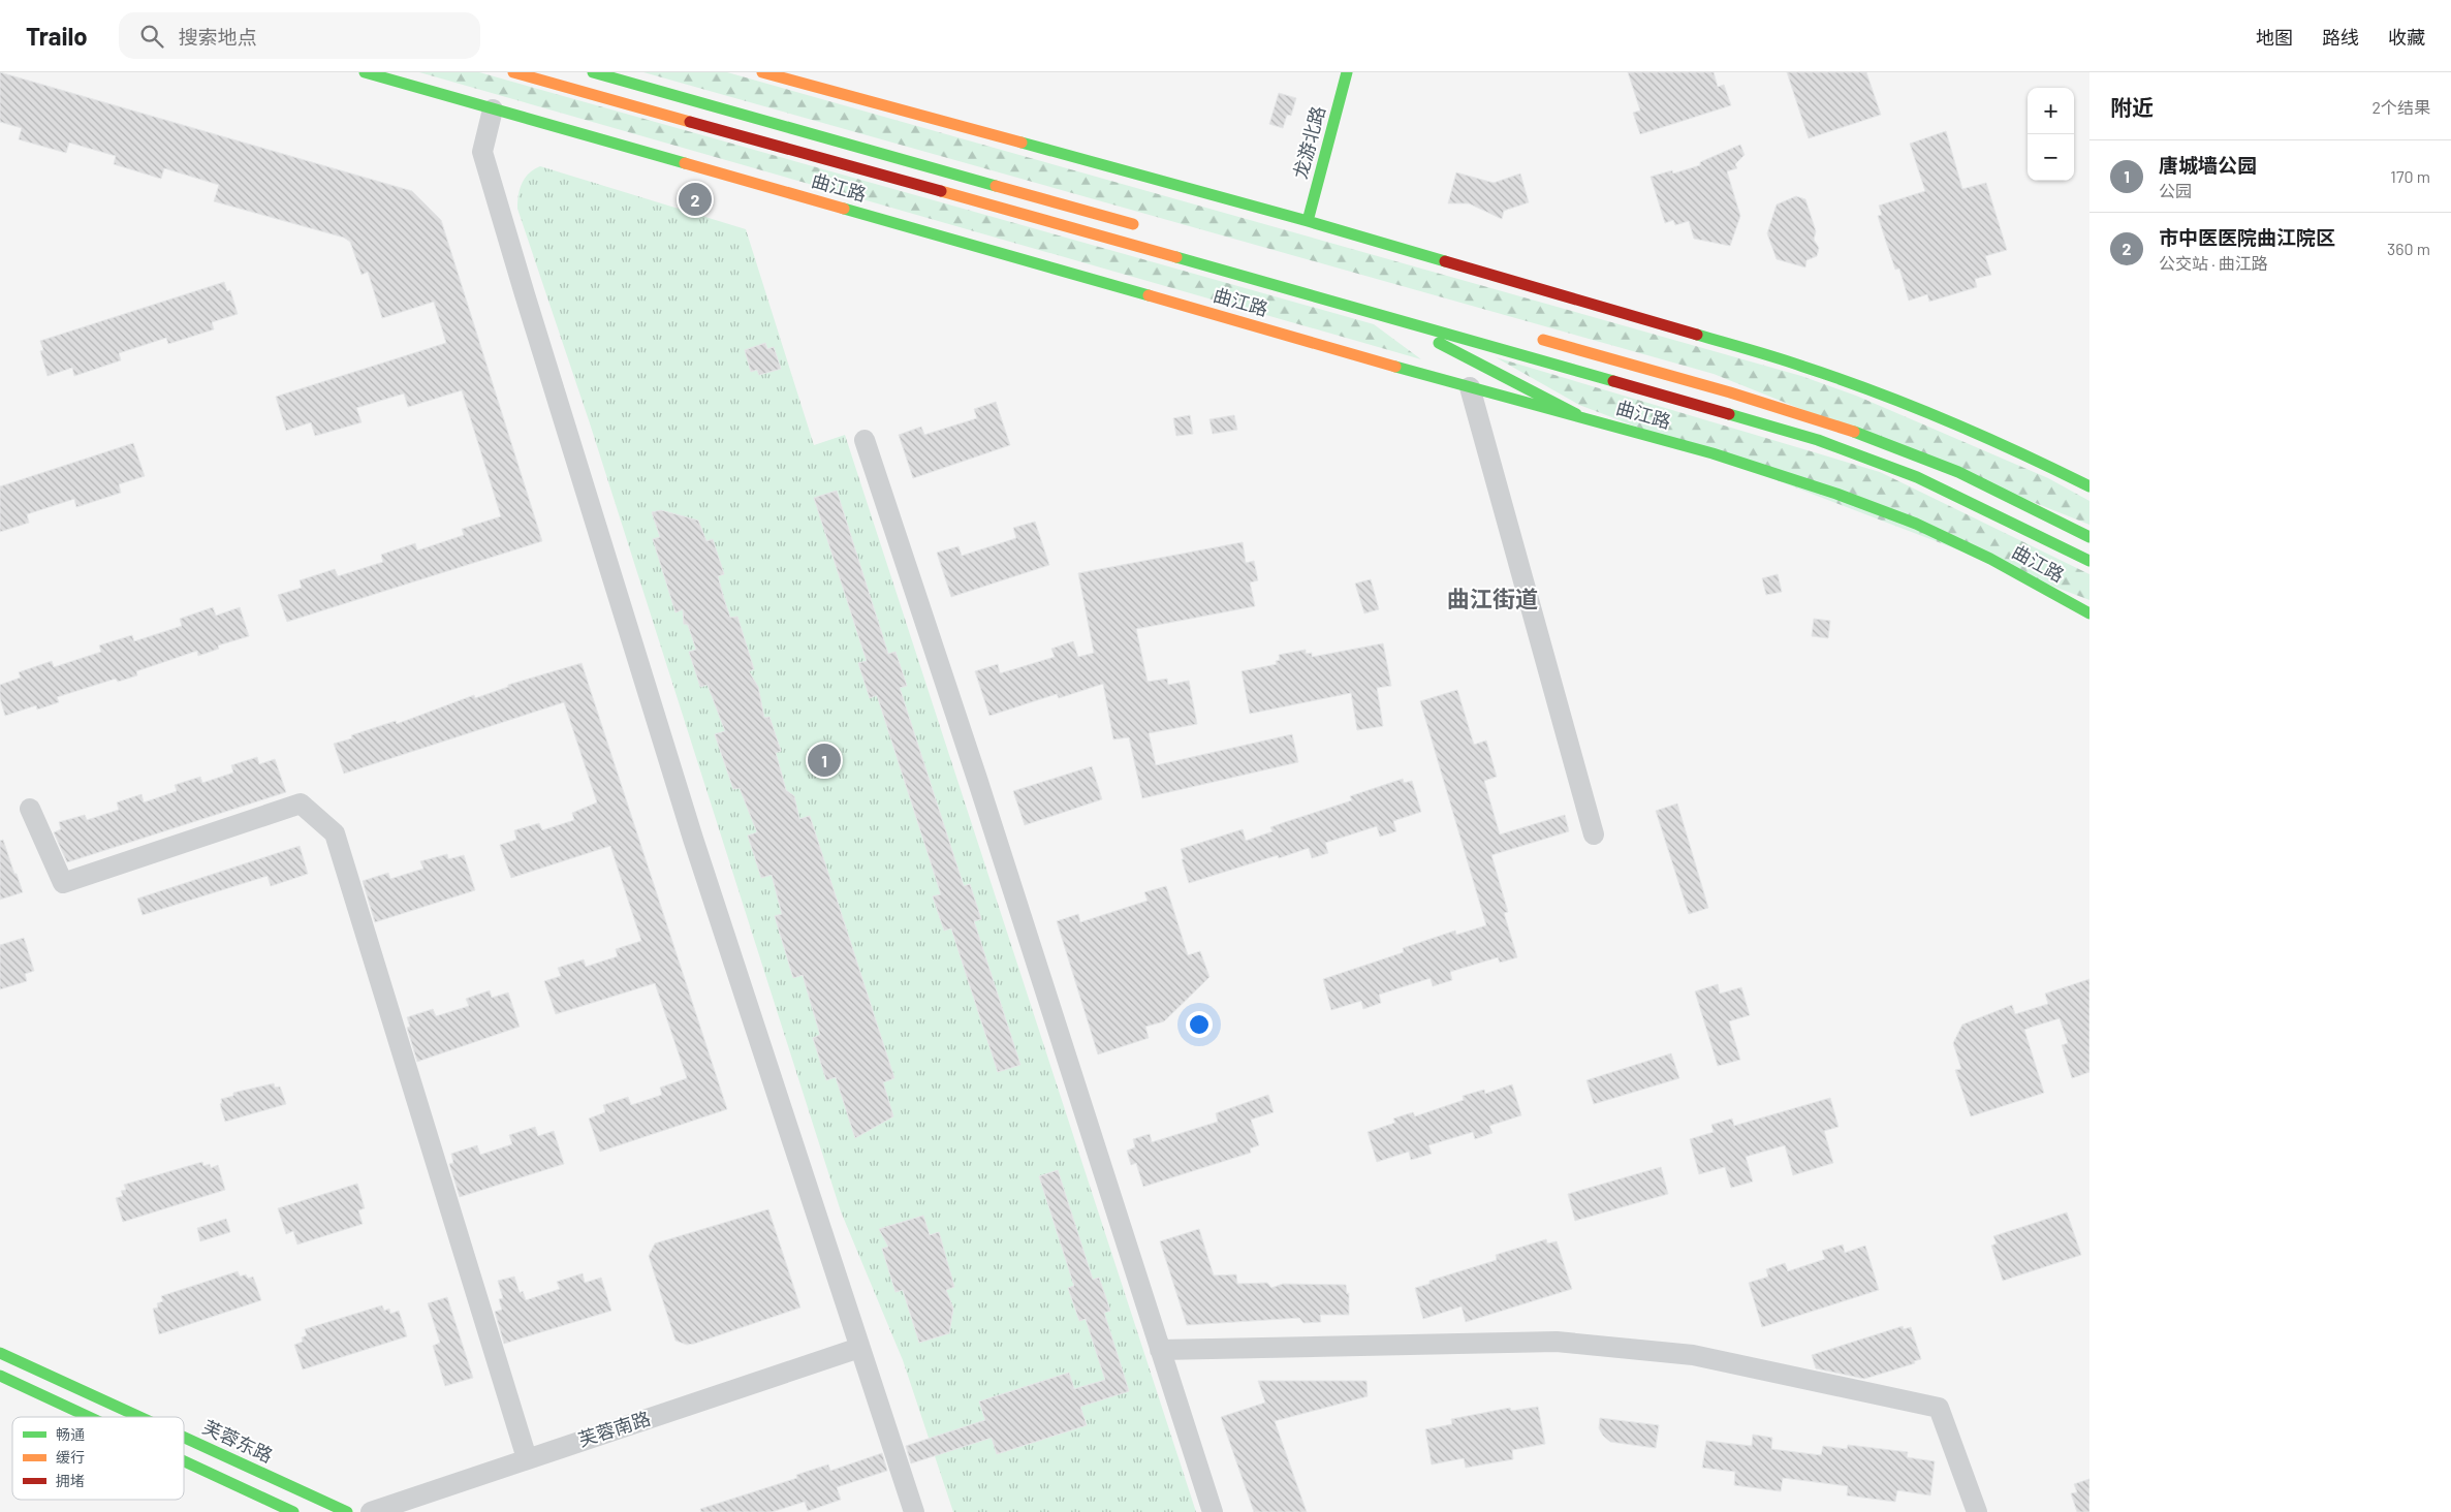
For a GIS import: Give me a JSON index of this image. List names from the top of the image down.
{
  "streets": {
    "main road": ["龙游北路", "曲江路", "芙蓉东路"],
    "street": ["芙蓉南路"]
  },
  "districts": ["曲江街道"],
  "legend": ["畅通", "缓行", "拥堵"],
  "page": {
    "header": "Trailo",
    "search": "搜索地点",
    "nav": ["地图", "路线", "收藏"],
    "heading": ["附近", "2个结果"],
    "map_buttons": ["+", "−"],
    "list": [
      {
        "mark": "1",
        "name": "唐城墙公园",
        "note": "公园",
        "value": "170 m"
      },
      {
        "mark": "2",
        "name": "市中医医院曲江院区",
        "note": "公交站 · 曲江路",
        "value": "360 m"
      }
    ],
    "pins": ["2", "1"]
  }
}
